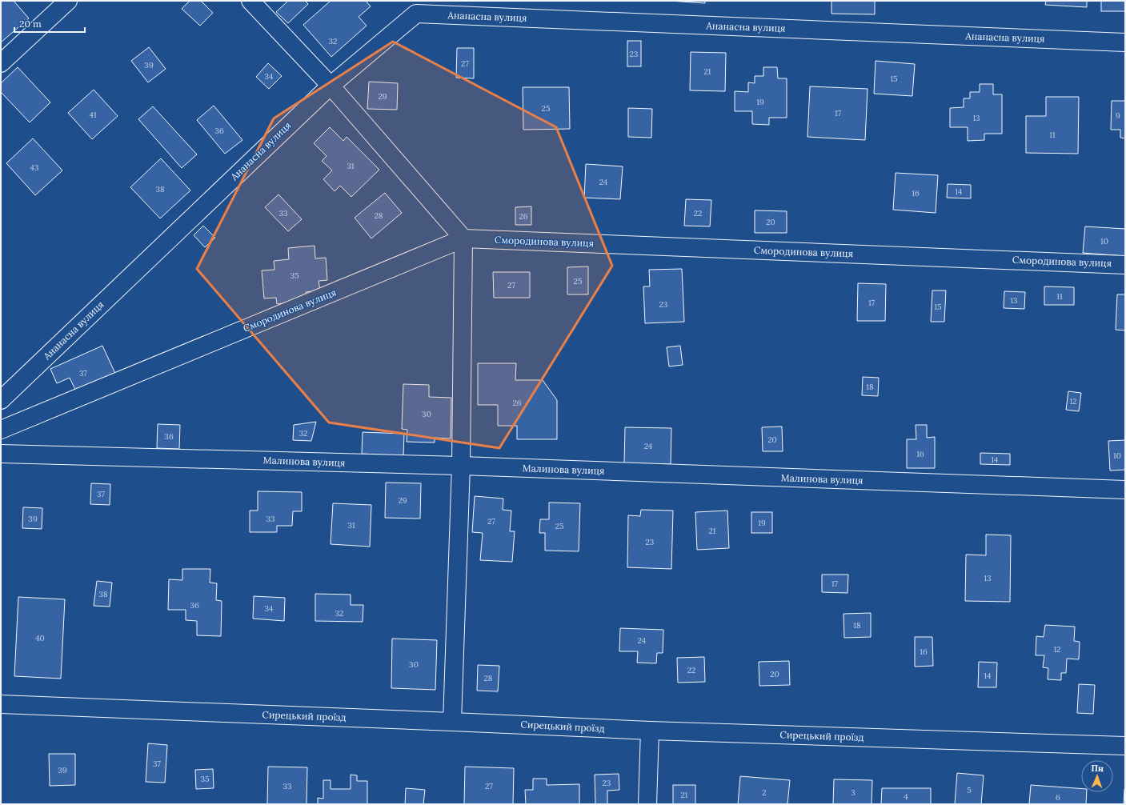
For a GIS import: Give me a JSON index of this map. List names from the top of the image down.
{
  "streets": {
    "street": [
      "Ананасна вулиця",
      "Смородинова вулиця",
      "Малинова вулиця",
      "Сирецький проїзд"
    ]
  },
  "house_numbers": [
    "32",
    "23",
    "27",
    "39",
    "21",
    "34",
    "15",
    "29",
    "19",
    "25",
    "17",
    "41",
    "9",
    "13",
    "36",
    "11",
    "31",
    "43",
    "24",
    "38",
    "14",
    "16",
    "33",
    "22",
    "28",
    "26",
    "20",
    "10",
    "35",
    "25",
    "27",
    "11",
    "13",
    "17",
    "23",
    "15",
    "37",
    "18",
    "12",
    "26",
    "30",
    "32",
    "36",
    "20",
    "24",
    "16",
    "10",
    "14",
    "37",
    "29",
    "39",
    "33",
    "27",
    "19",
    "31",
    "25",
    "21",
    "23",
    "13",
    "17",
    "38",
    "36",
    "34",
    "32",
    "18",
    "40",
    "24",
    "12",
    "16",
    "30",
    "22",
    "20",
    "14",
    "28",
    "37",
    "39",
    "35",
    "23",
    "33",
    "27",
    "5",
    "2",
    "3",
    "21",
    "4",
    "6"
  ],
  "scale_bar": "20 m",
  "north": "top"
}
